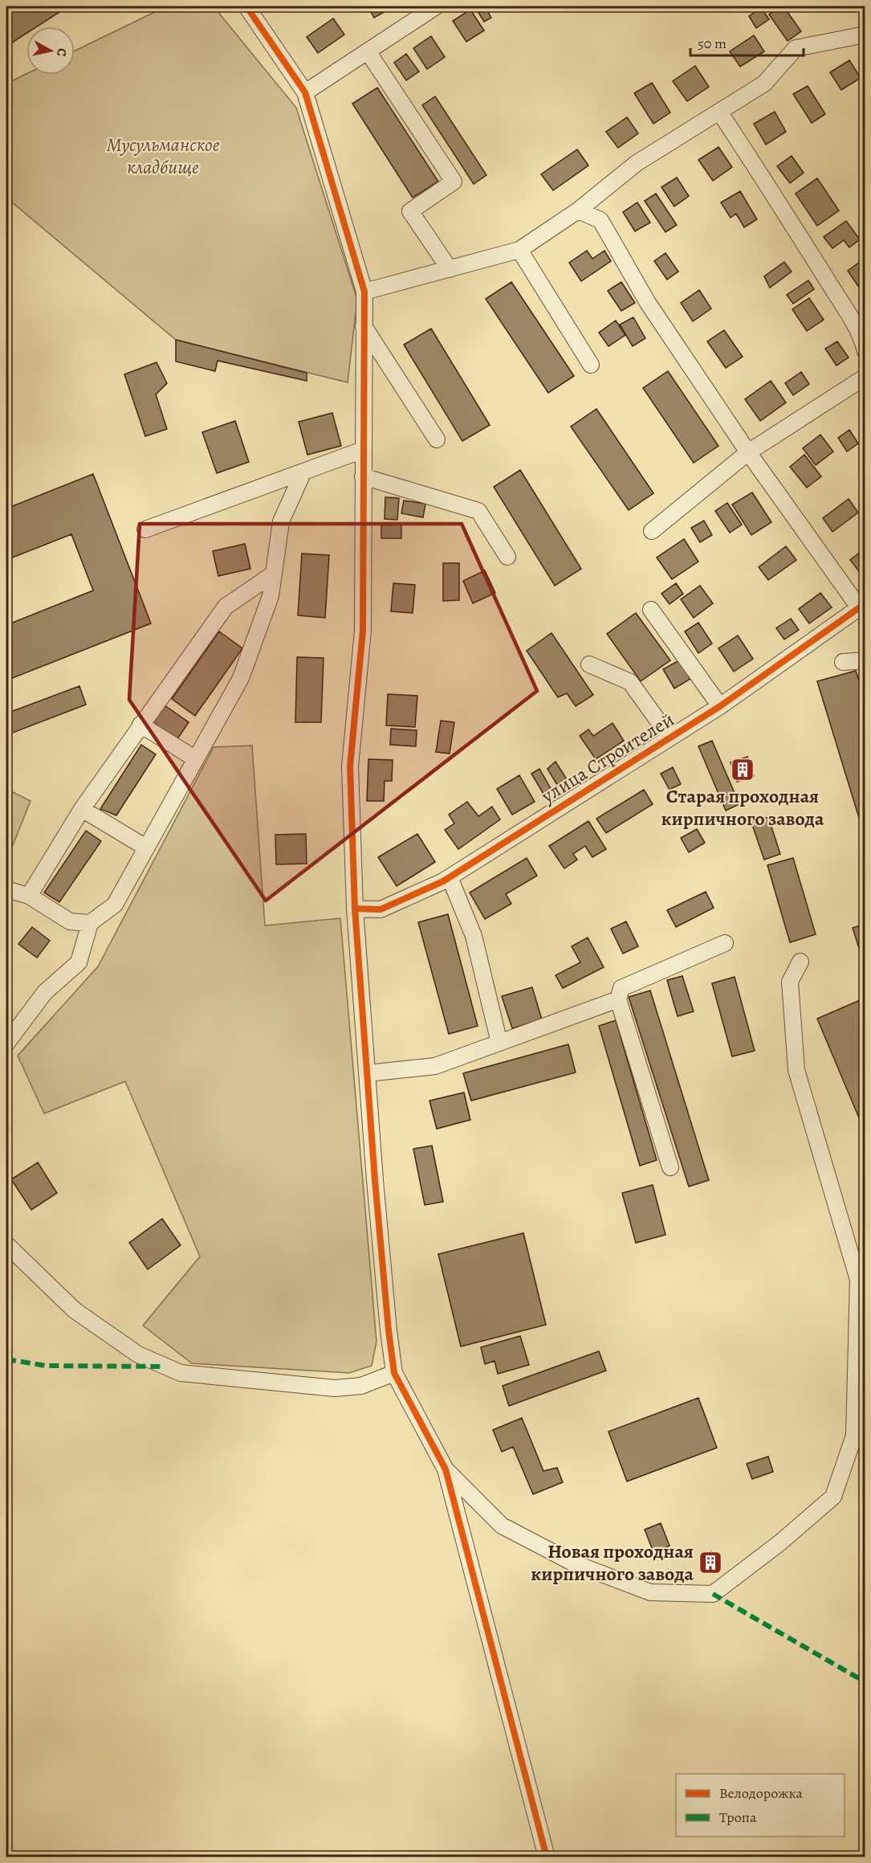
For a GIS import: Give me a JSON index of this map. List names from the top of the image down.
{
  "streets": {
    "street": ["улица Строителей"]
  },
  "parks": ["Мусульманское кладбище"],
  "places": {
    "building": ["Старая проходная кирпичного завода", "Новая проходная кирпичного завода"]
  },
  "legend": ["Велодорожка", "Тропа"],
  "scale_bar": "50 m",
  "north": "right"
}
